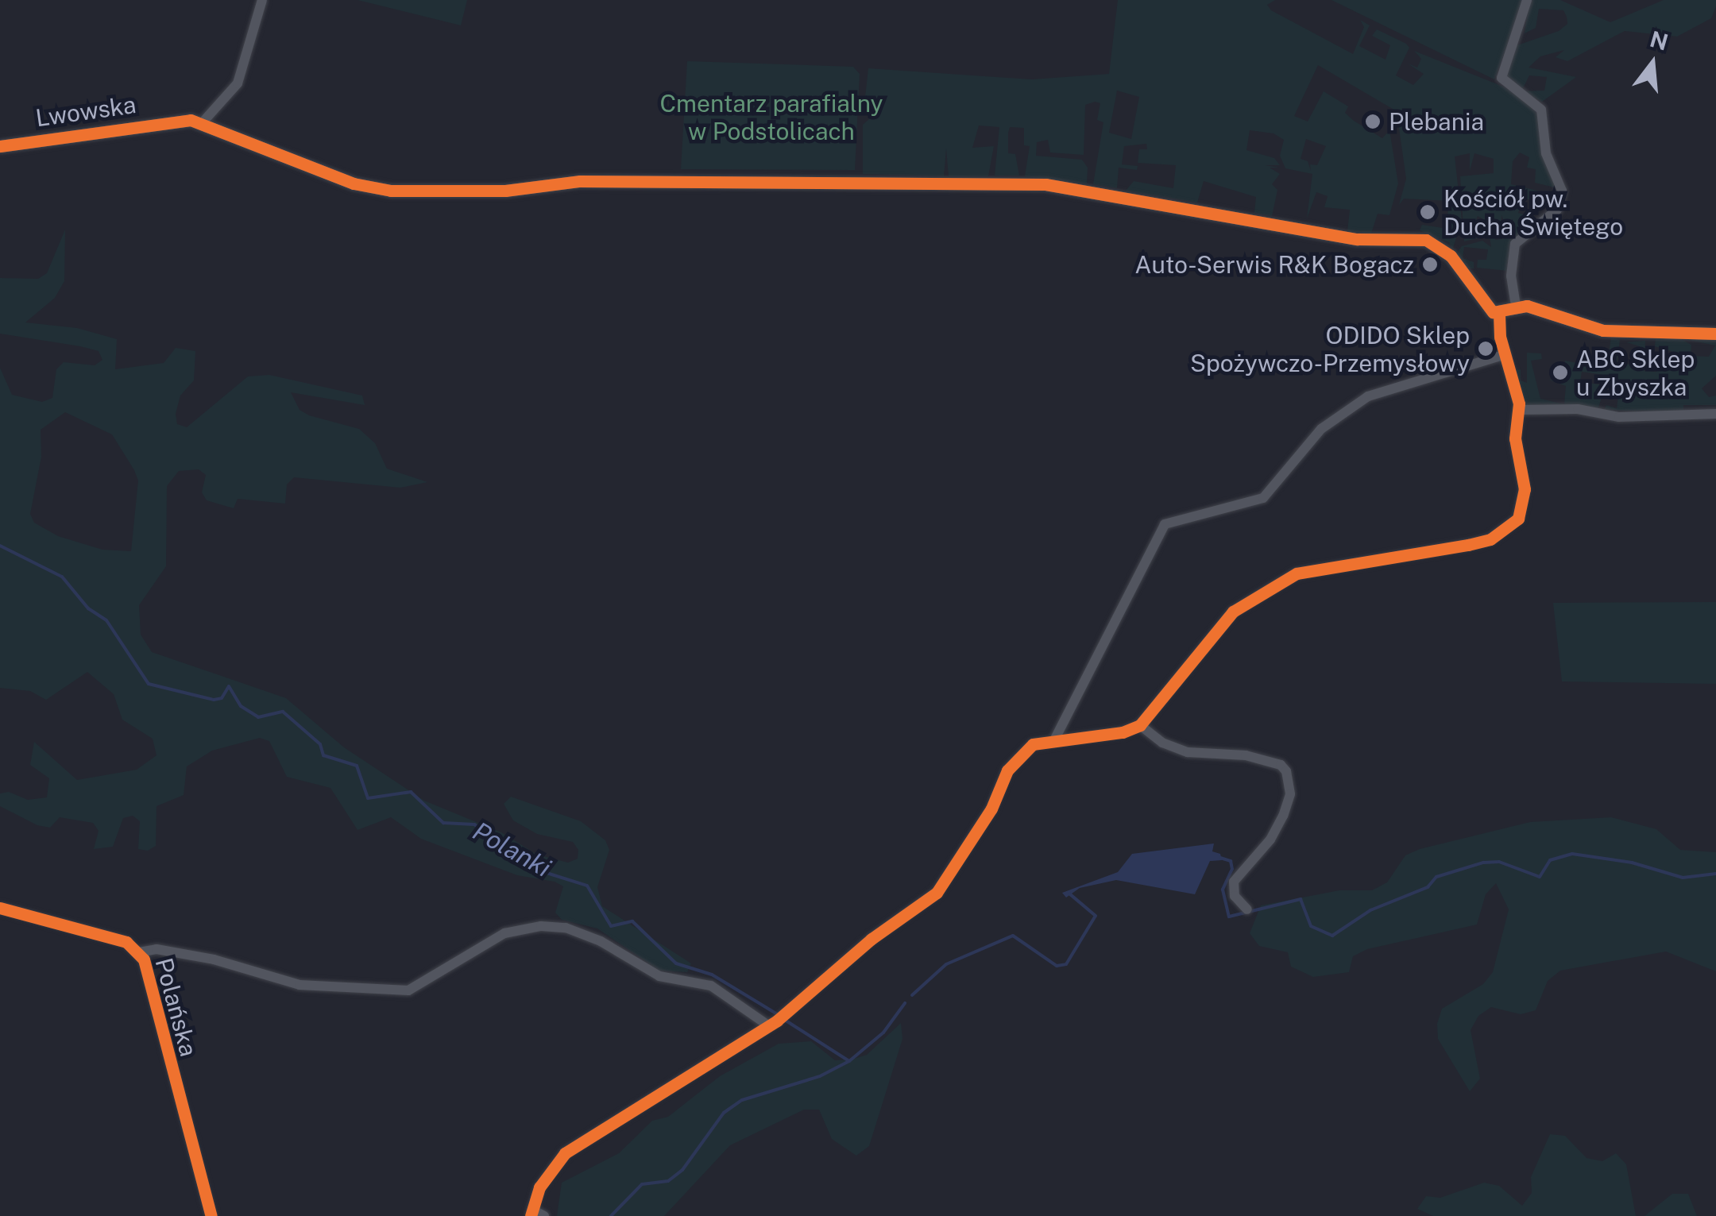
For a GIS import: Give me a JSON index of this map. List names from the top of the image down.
{
  "streets": {
    "street": ["Lwowska", "Polańska"]
  },
  "water": ["Polanki"],
  "parks": ["Cmentarz parafialny w Podstolicach"],
  "places": [
    "Plebania",
    "Kościół pw. Ducha Świętego",
    "Auto-Serwis R&K Bogacz",
    "ODIDO Sklep Spożywczo-Przemysłowy",
    "ABC Sklep u Zbyszka"
  ],
  "north": "top"
}
